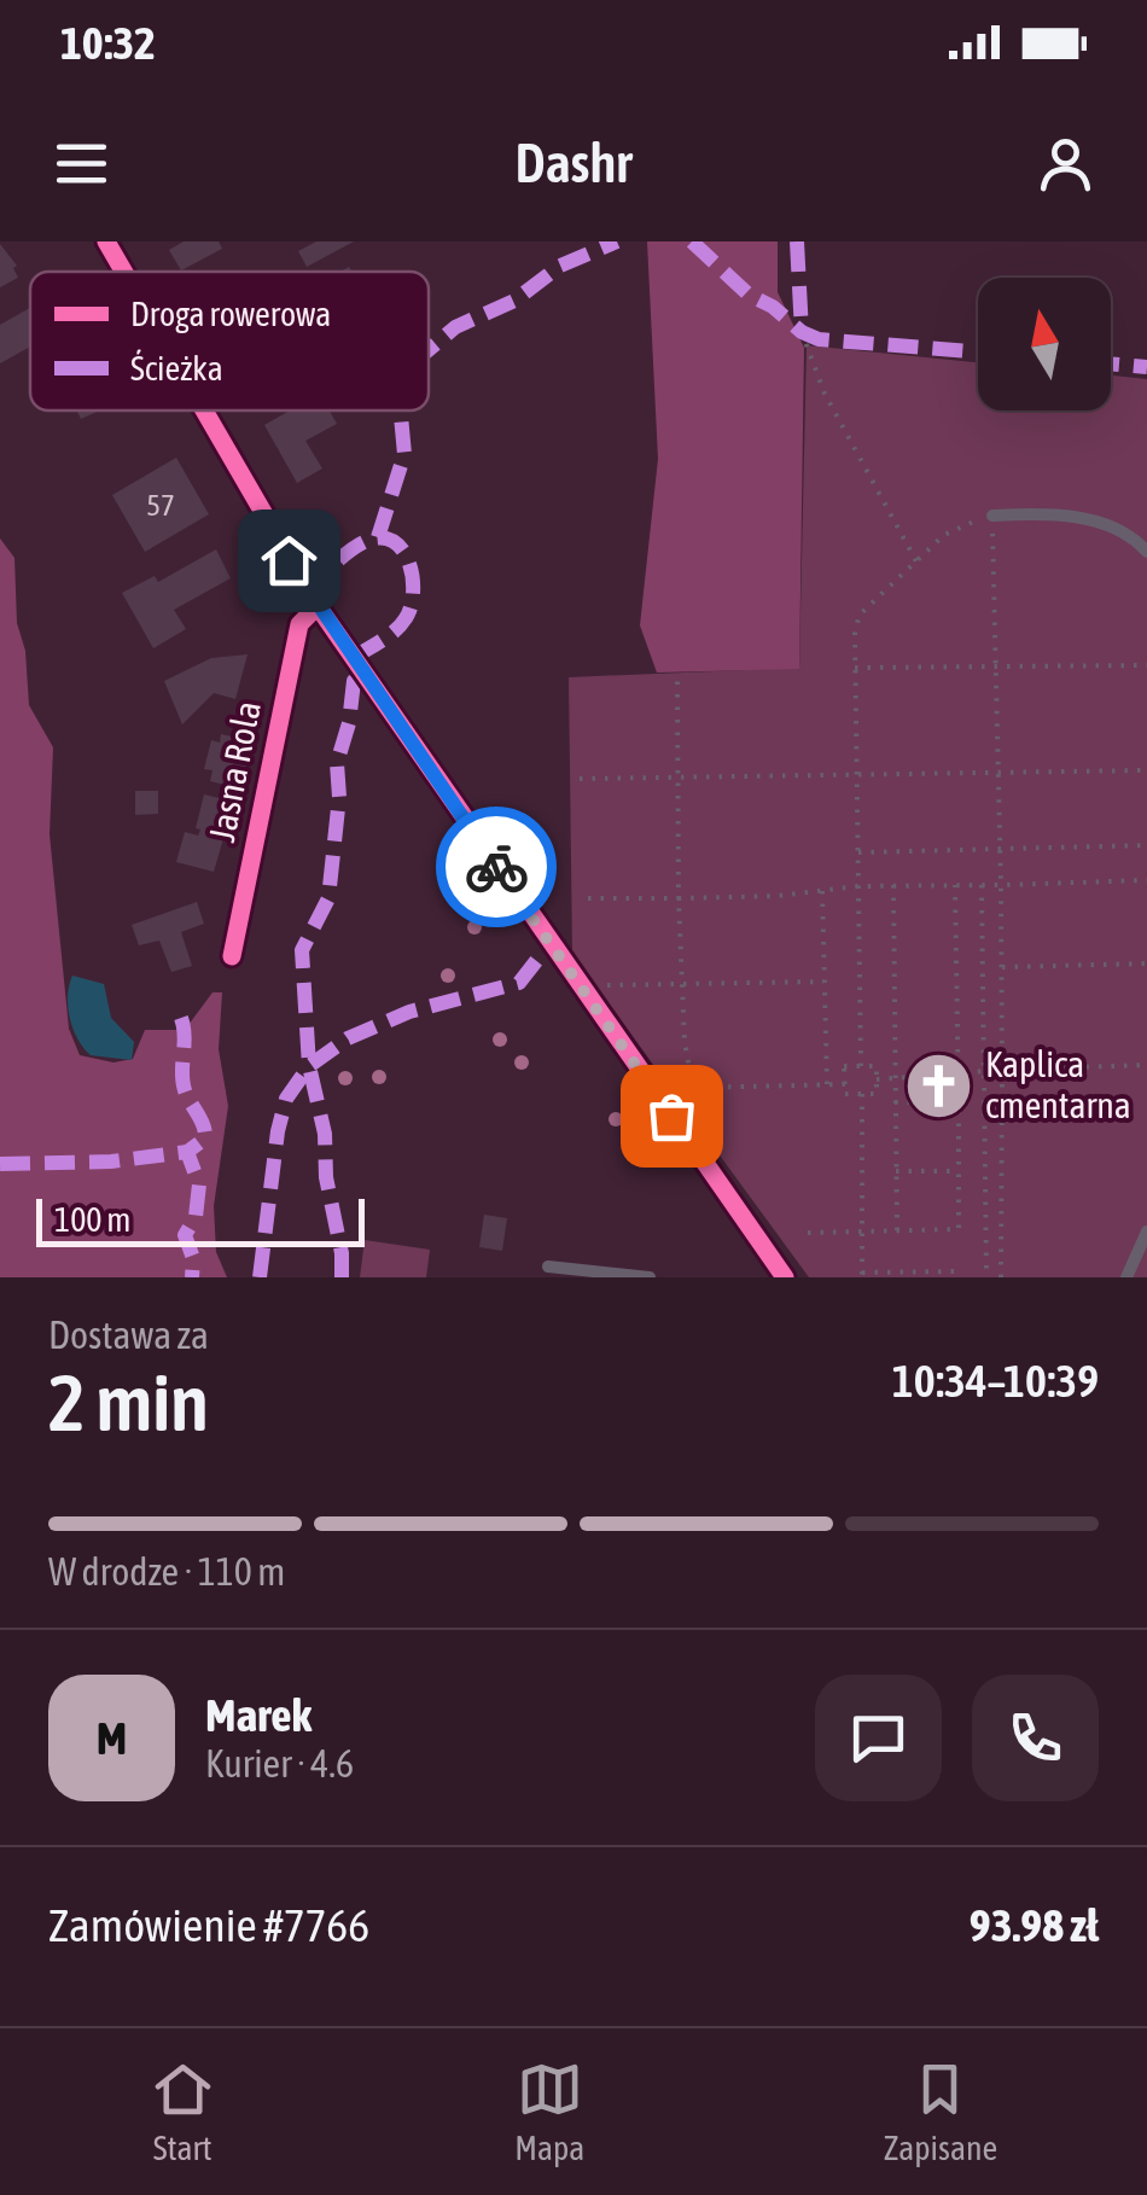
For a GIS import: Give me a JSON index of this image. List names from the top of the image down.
{
  "streets": {
    "street": ["Jasna Rola"]
  },
  "places": {
    "church": ["Kaplica cmentarna"]
  },
  "house_numbers": ["57"],
  "legend": ["Droga rowerowa", "Ścieżka"],
  "scale_bar": "100 m",
  "north": "top",
  "page": {
    "status": "10:32",
    "header": "Dashr",
    "scale": "100 m",
    "heading": ["2 min", "Dostawa za", "10:34–10:39"],
    "panel": [
      "Marek",
      "Kurier · 4.6",
      "Zamówienie #7766",
      "93.98 zł"
    ],
    "bar": "W drodze · 110 m",
    "round": "M",
    "tabs": ["Start", "Mapa", "Zapisane"]
  }
}
